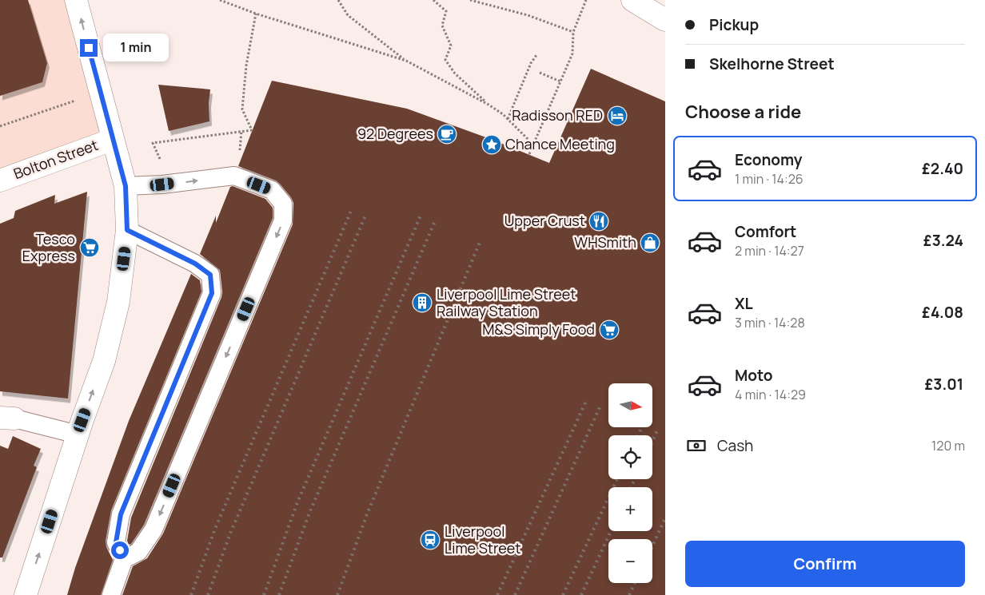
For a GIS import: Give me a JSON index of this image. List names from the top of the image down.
{
  "streets": {
    "street": ["Bolton Street"]
  },
  "places": {
    "hotel": ["Radisson RED"],
    "cafe": ["92 Degrees"],
    "place": ["Chance Meeting"],
    "restaurant": ["Upper Crust"],
    "shop": ["WHSmith"],
    "supermarket": ["Tesco Express", "M&S Simply Food"],
    "building": ["Liverpool Lime Street Railway Station"],
    "station": ["Liverpool Lime Street"]
  },
  "north": "right",
  "page": {
    "banner": ["Pickup", "Skelhorne Street"],
    "bubble": "1 min",
    "heading": "Choose a ride",
    "list": [
      {
        "name": "Economy",
        "note": "1 min · 14:26",
        "value": "£2.40"
      },
      {
        "name": "Comfort",
        "note": "2 min · 14:27",
        "value": "£3.24"
      },
      {
        "name": "XL",
        "note": "3 min · 14:28",
        "value": "£4.08"
      },
      {
        "name": "Moto",
        "note": "4 min · 14:29",
        "value": "£3.01"
      }
    ],
    "map_buttons": ["+", "−"],
    "pay": ["Cash", "120 m"],
    "buttons": "Confirm"
  }
}
